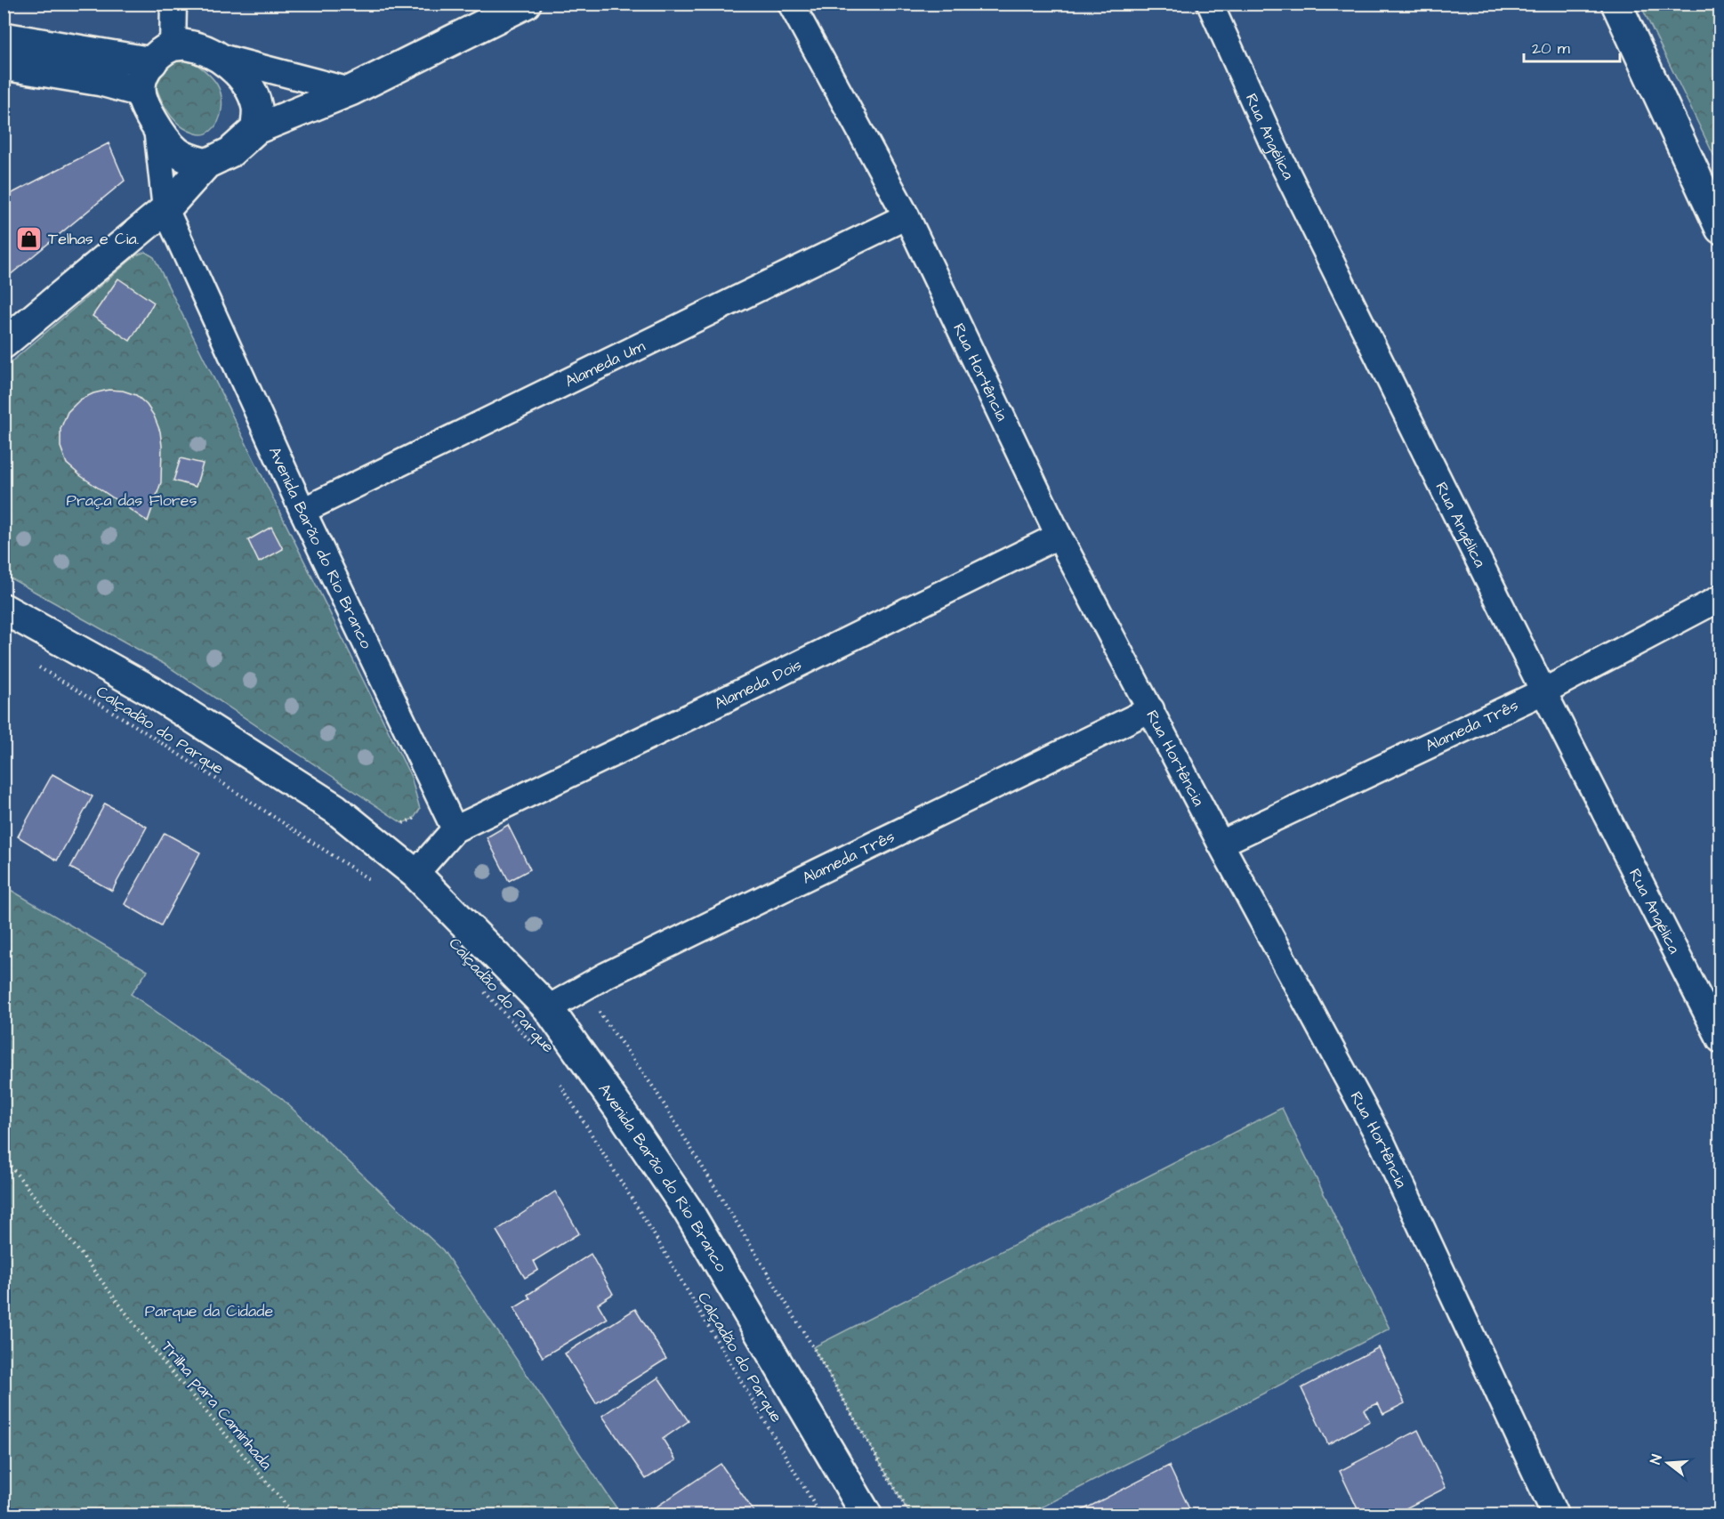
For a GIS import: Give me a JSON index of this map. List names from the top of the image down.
{
  "streets": {
    "street": [
      "Rua Angélica",
      "Alameda Um",
      "Rua Hortência",
      "Avenida Barão do Rio Branco",
      "Alameda Dois",
      "Alameda Três"
    ],
    "path": ["Calçadão do Parque", "Trilha para Caminhada"]
  },
  "crossings": [
    ["Rua Angélica", "Alameda Três"],
    ["Alameda Um", "Rua Hortência"],
    ["Alameda Um", "Avenida Barão do Rio Branco"],
    ["Rua Hortência", "Alameda Dois"],
    ["Rua Hortência", "Alameda Três"],
    ["Avenida Barão do Rio Branco", "Alameda Dois"],
    ["Avenida Barão do Rio Branco", "Alameda Três"]
  ],
  "parks": ["Praça das Flores", "Parque da Cidade"],
  "places": {
    "shop": ["Telhas e Cia."]
  },
  "scale_bar": "20 m",
  "north": "left"
}
